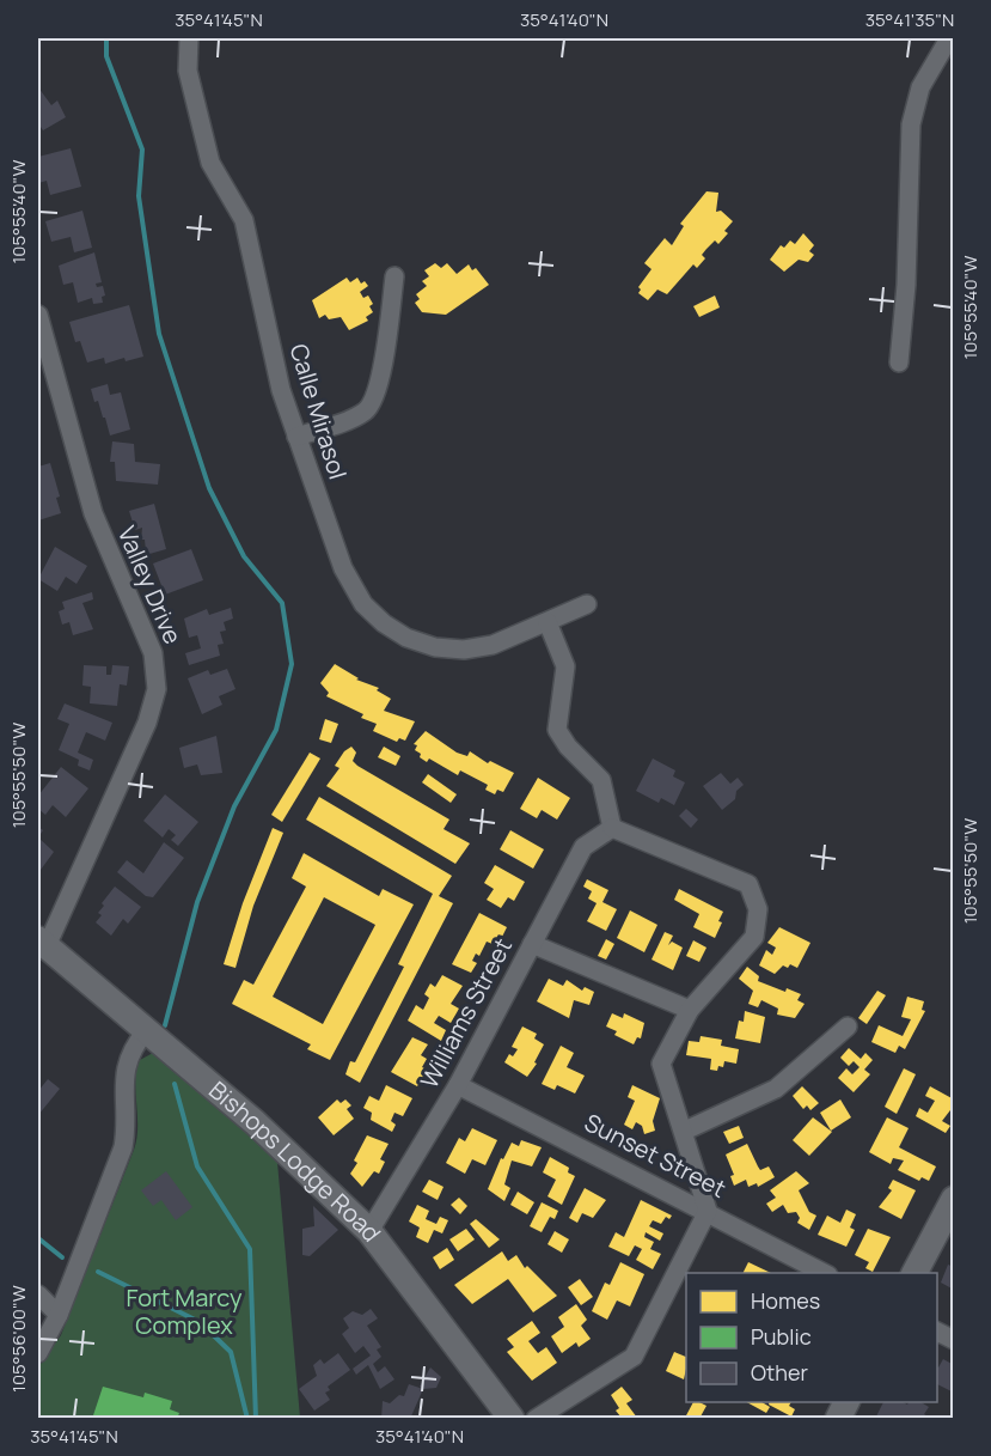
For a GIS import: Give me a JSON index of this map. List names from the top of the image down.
{
  "streets": {
    "street": [
      "Calle Mirasol",
      "Valley Drive",
      "Williams Street",
      "Sunset Street",
      "Bishops Lodge Road"
    ]
  },
  "crossings": [
    ["Valley Drive", "Bishops Lodge Road"],
    ["Williams Street", "Sunset Street"],
    ["Williams Street", "Bishops Lodge Road"]
  ],
  "parks": ["Fort Marcy Complex"],
  "legend": ["Homes", "Public", "Other"],
  "coordinates": [
    "35°41'45\"N",
    "35°41'40\"N",
    "35°41'35\"N",
    "105°55'40\"W",
    "105°55'50\"W",
    "105°56'00\"W"
  ]
}
